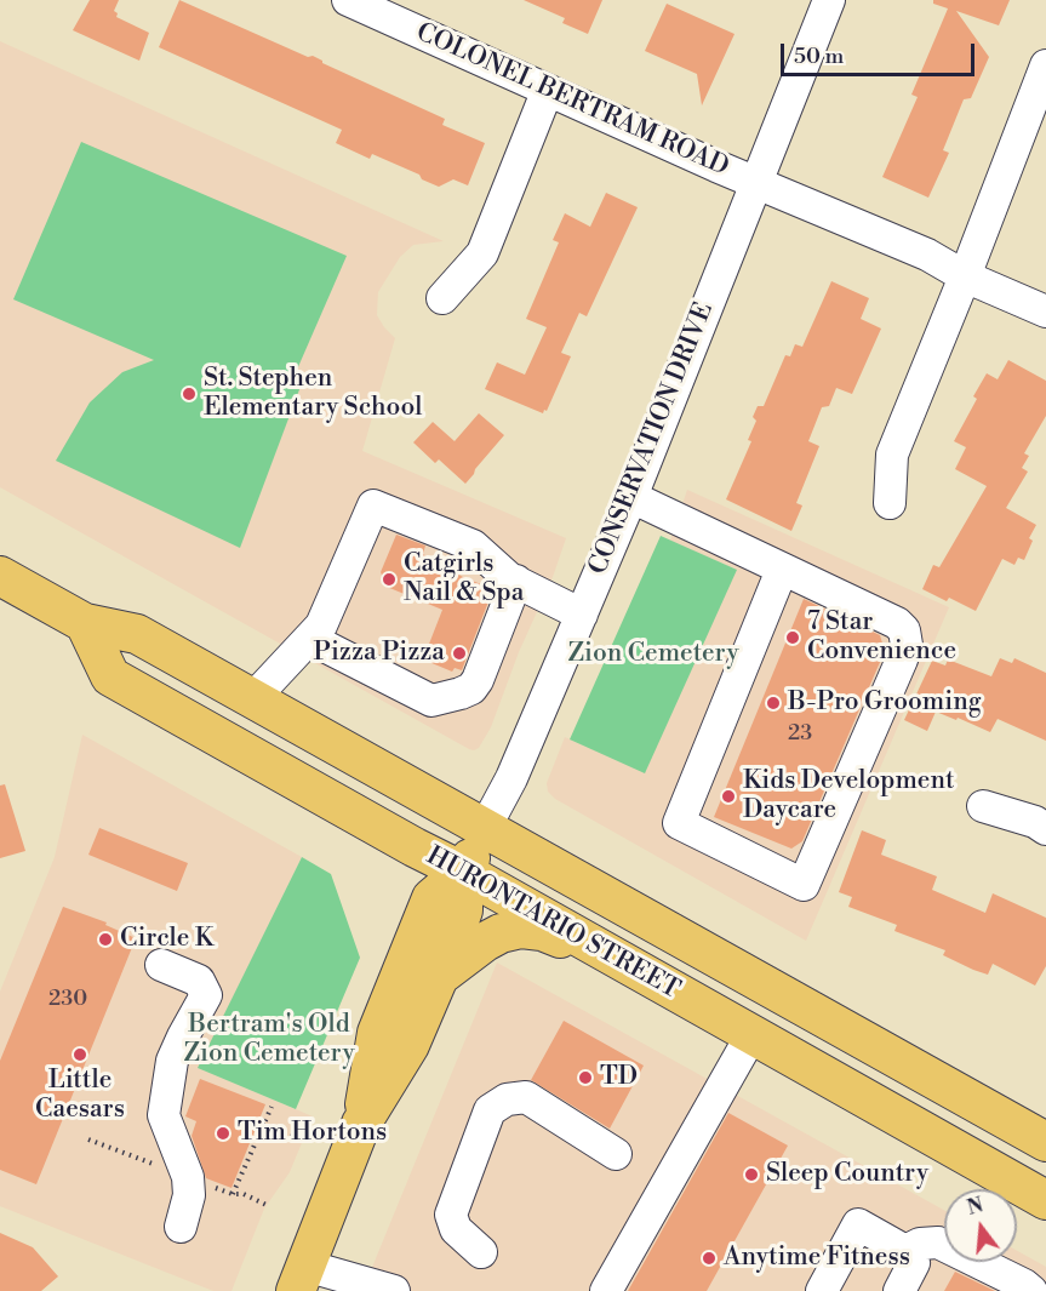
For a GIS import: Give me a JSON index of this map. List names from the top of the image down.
{
  "streets": {
    "main road": ["CONSERVATION DRIVE", "HURONTARIO STREET"],
    "street": ["COLONEL BERTRAM ROAD"]
  },
  "crossings": [
    ["COLONEL BERTRAM ROAD", "CONSERVATION DRIVE"],
    ["CONSERVATION DRIVE", "HURONTARIO STREET"]
  ],
  "parks": ["Zion Cemetery", "Bertram's Old Zion Cemetery"],
  "places": [
    "St. Stephen Elementary School",
    "Catgirls Nail & Spa",
    "7 Star Convenience",
    "Pizza Pizza",
    "B-Pro Grooming",
    "Kids Development Daycare",
    "Circle K",
    "Little Caesars",
    "TD",
    "Tim Hortons",
    "Sleep Country",
    "Anytime Fitness"
  ],
  "house_numbers": ["23", "230"],
  "scale_bar": "50 m",
  "north": "top"
}
